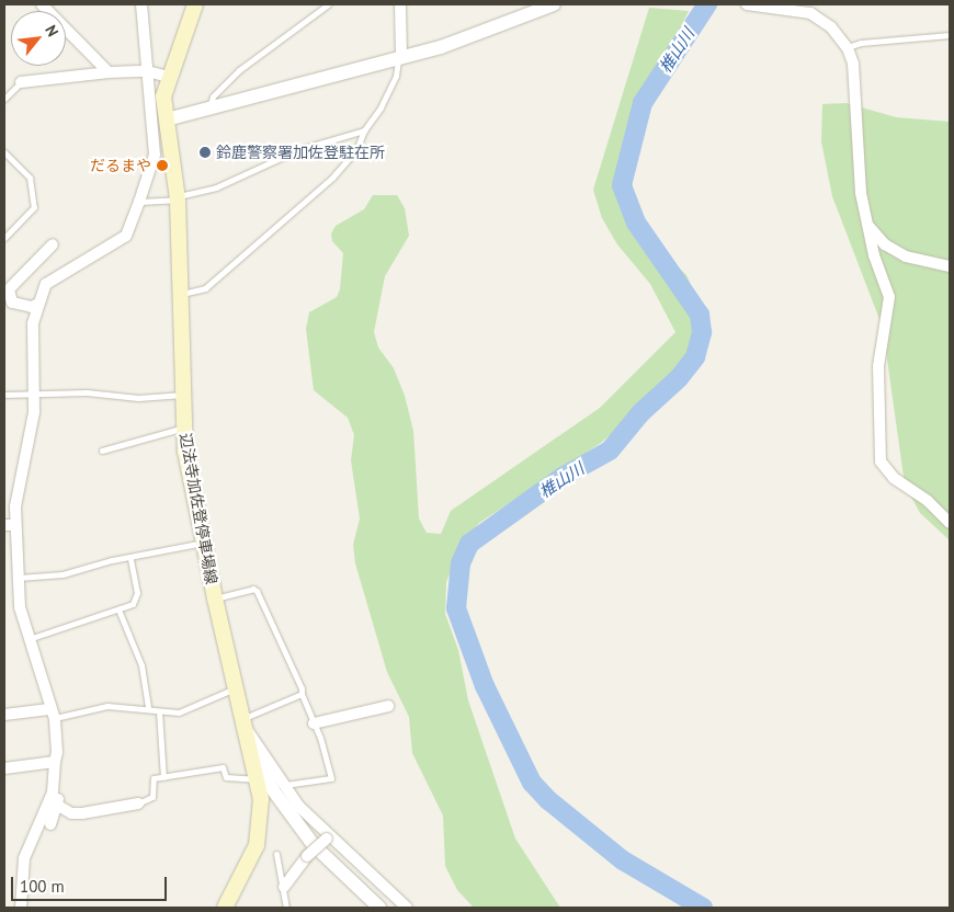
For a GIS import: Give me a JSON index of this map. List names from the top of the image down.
{
  "streets": {
    "main road": ["辺法寺加佐登停車場線"]
  },
  "water": ["椎山川"],
  "places": ["鈴鹿警察署加佐登駐在所", "だるまや"],
  "scale_bar": "100 m",
  "north": "top right"
}
